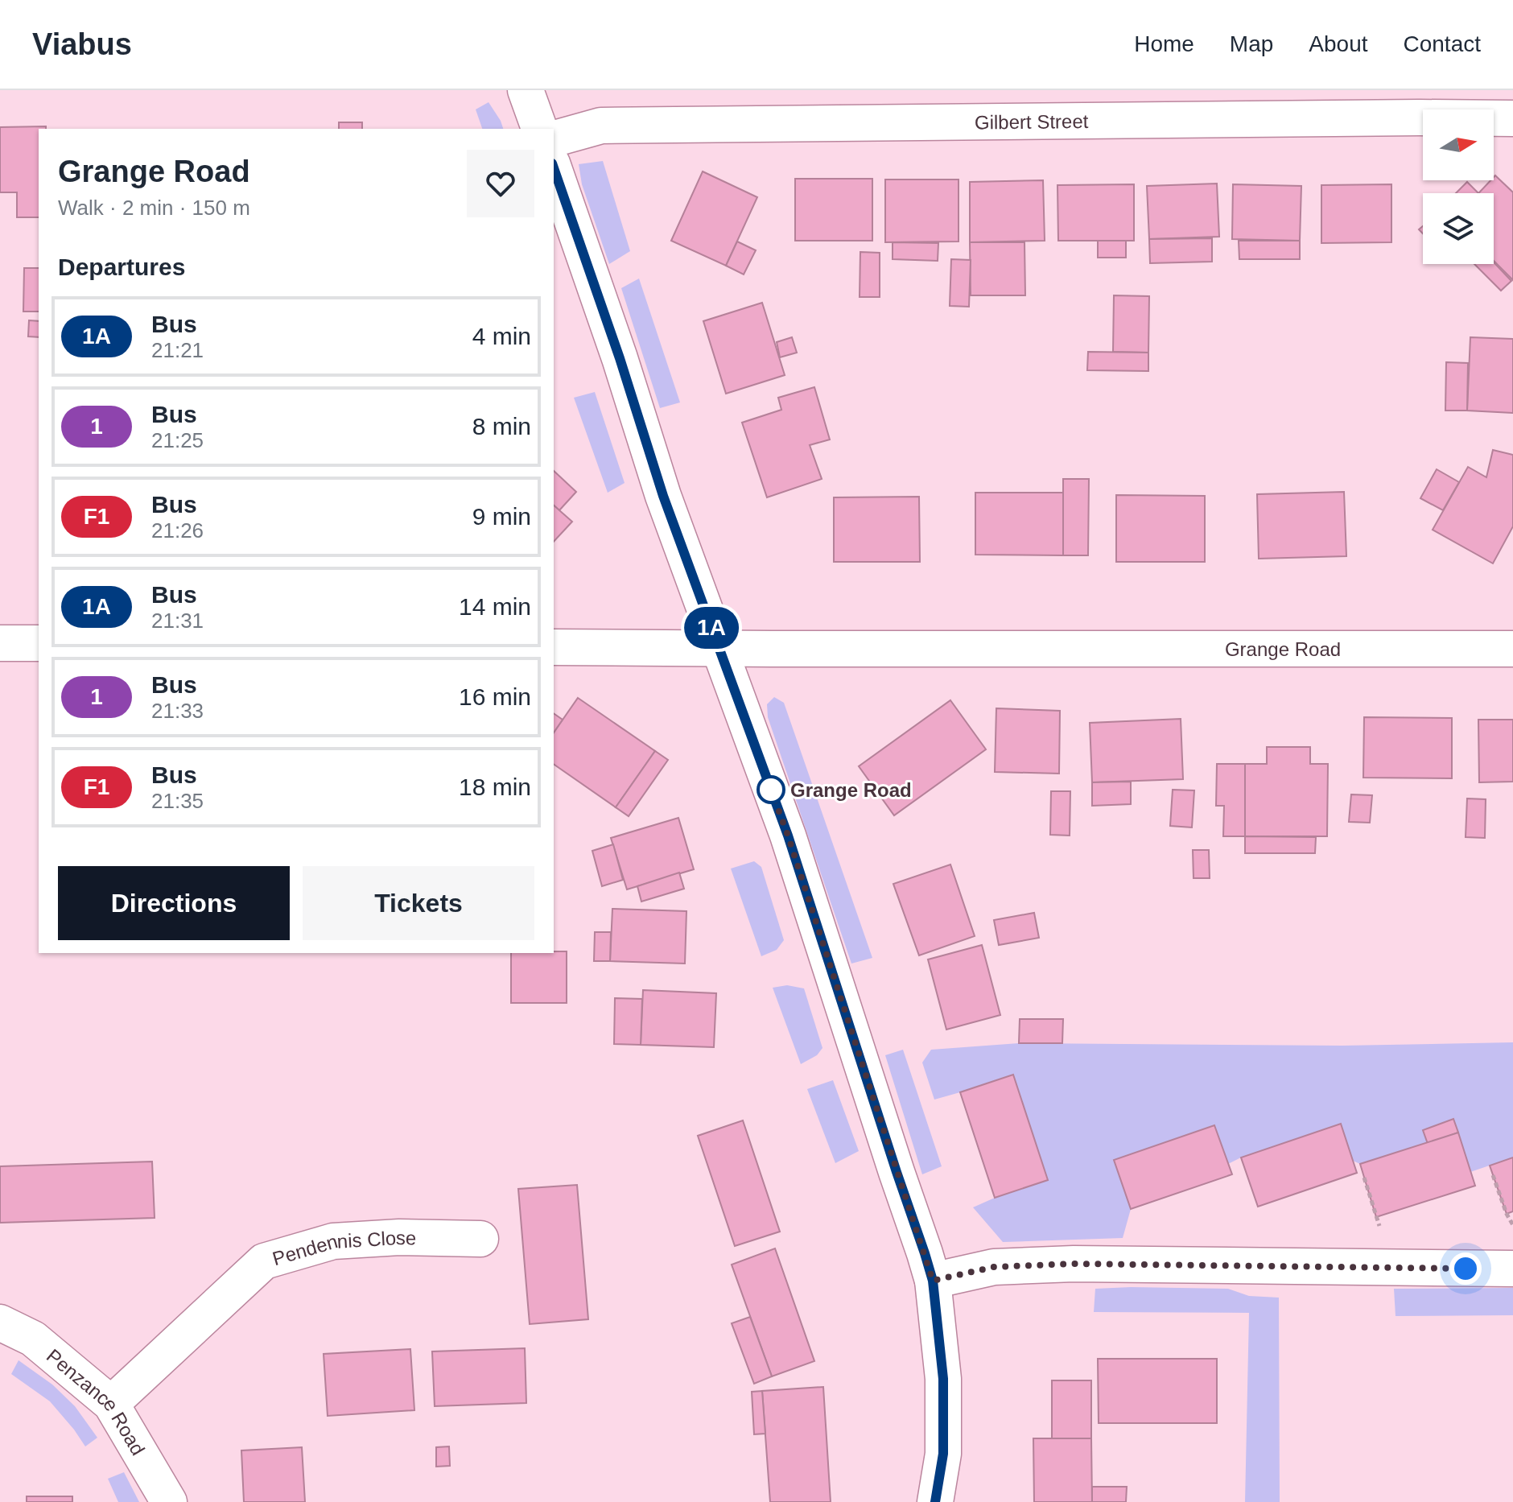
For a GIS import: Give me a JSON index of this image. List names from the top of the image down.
{
  "streets": {
    "street": [
      "Gilbert Street",
      "Grange Road",
      "Pendennis Close",
      "Penzance Road"
    ]
  },
  "crossings": [
    ["Pendennis Close", "Penzance Road"]
  ],
  "places": ["Grange Road"],
  "lines": ["bus line 1A"],
  "north": "right",
  "page": {
    "header": "Viabus",
    "nav": [
      "Home",
      "Map",
      "About",
      "Contact"
    ],
    "on_map": "1A",
    "heading": [
      ["Grange Road", "Walk · 2 min · 150 m"],
      "Departures"
    ],
    "list": [
      {
        "mark": "1A",
        "name": "Bus",
        "note": "21:21",
        "value": "4 min"
      },
      {
        "mark": "1",
        "name": "Bus",
        "note": "21:25",
        "value": "8 min"
      },
      {
        "mark": "F1",
        "name": "Bus",
        "note": "21:26",
        "value": "9 min"
      },
      {
        "mark": "1A",
        "name": "Bus",
        "note": "21:31",
        "value": "14 min"
      },
      {
        "mark": "1",
        "name": "Bus",
        "note": "21:33",
        "value": "16 min"
      },
      {
        "mark": "F1",
        "name": "Bus",
        "note": "21:35",
        "value": "18 min"
      }
    ],
    "buttons": ["Directions", "Tickets"]
  }
}
